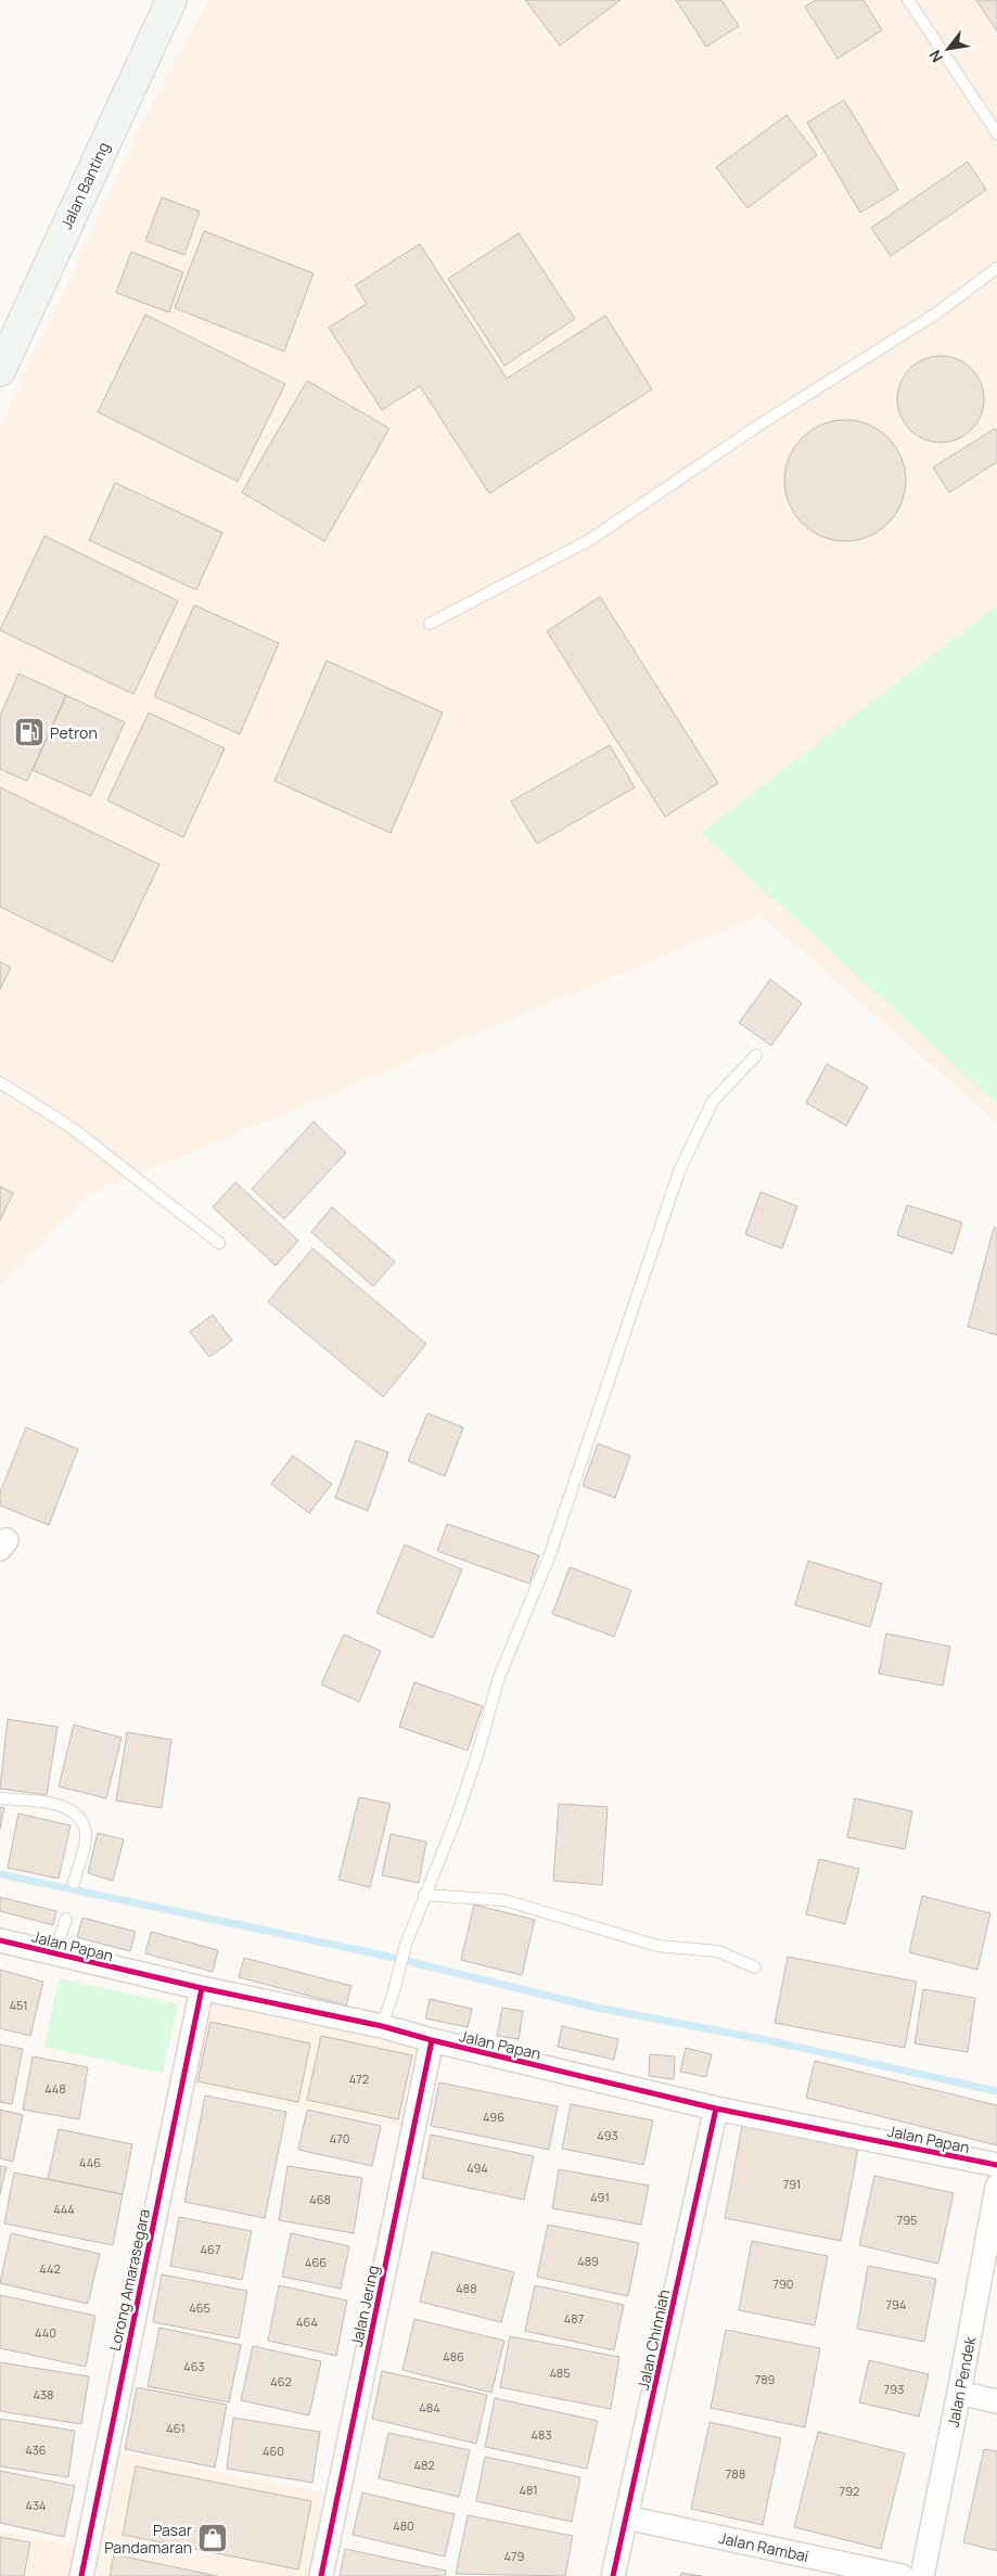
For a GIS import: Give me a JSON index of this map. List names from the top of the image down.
{
  "streets": {
    "main road": ["Jalan Banting"],
    "street": [
      "Jalan Papan",
      "Lorong Amarasegara",
      "Jalan Jering",
      "Jalan Chinniah",
      "Jalan Pendek",
      "Jalan Rambai"
    ]
  },
  "crossings": [
    ["Jalan Papan", "Lorong Amarasegara"],
    ["Jalan Papan", "Jalan Jering"],
    ["Jalan Papan", "Jalan Chinniah"],
    ["Jalan Chinniah", "Jalan Rambai"]
  ],
  "places": {
    "fuel station": ["Petron"],
    "shop": ["Pasar Pandamaran"]
  },
  "house_numbers": [
    "451",
    "472",
    "448",
    "496",
    "493",
    "470",
    "446",
    "494",
    "791",
    "491",
    "468",
    "444",
    "795",
    "467",
    "489",
    "466",
    "442",
    "790",
    "488",
    "794",
    "465",
    "487",
    "464",
    "440",
    "486",
    "463",
    "485",
    "789",
    "462",
    "793",
    "438",
    "484",
    "461",
    "483",
    "436",
    "460",
    "482",
    "788",
    "481",
    "792",
    "434",
    "480",
    "479"
  ],
  "north": "bottom left"
}
